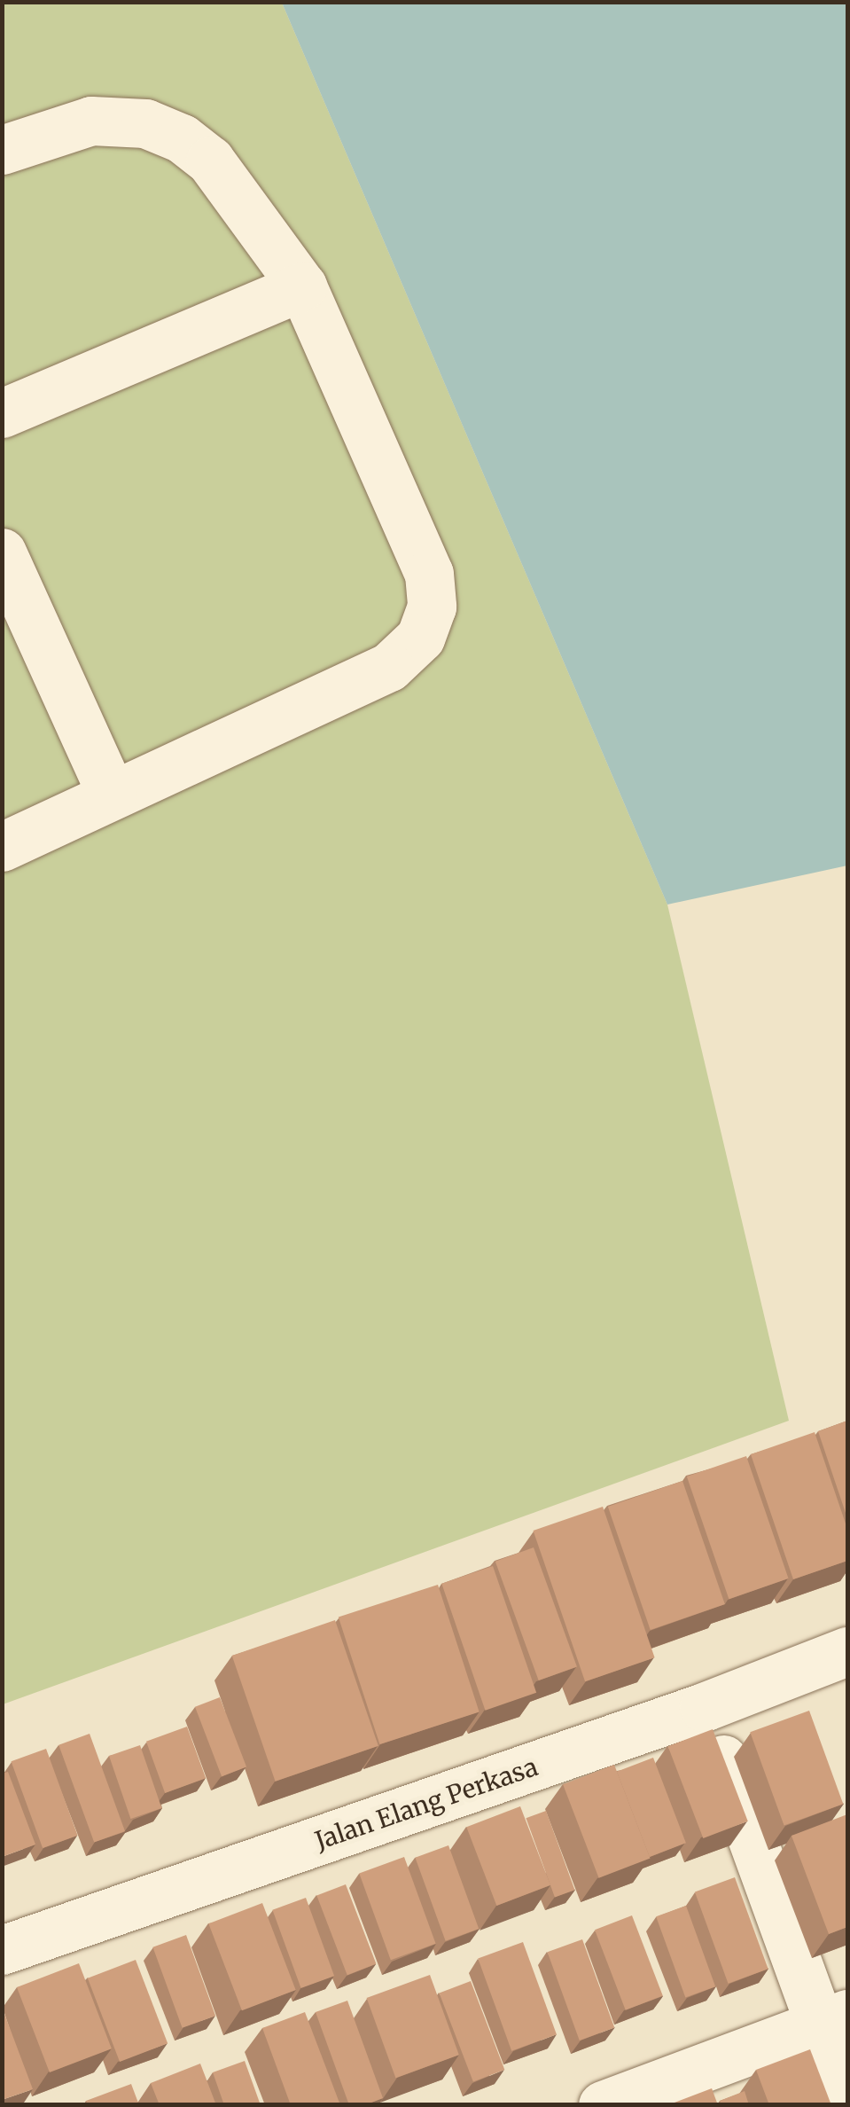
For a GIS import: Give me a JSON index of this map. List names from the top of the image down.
{
  "streets": {
    "street": ["Jalan Elang Perkasa"]
  }
}
